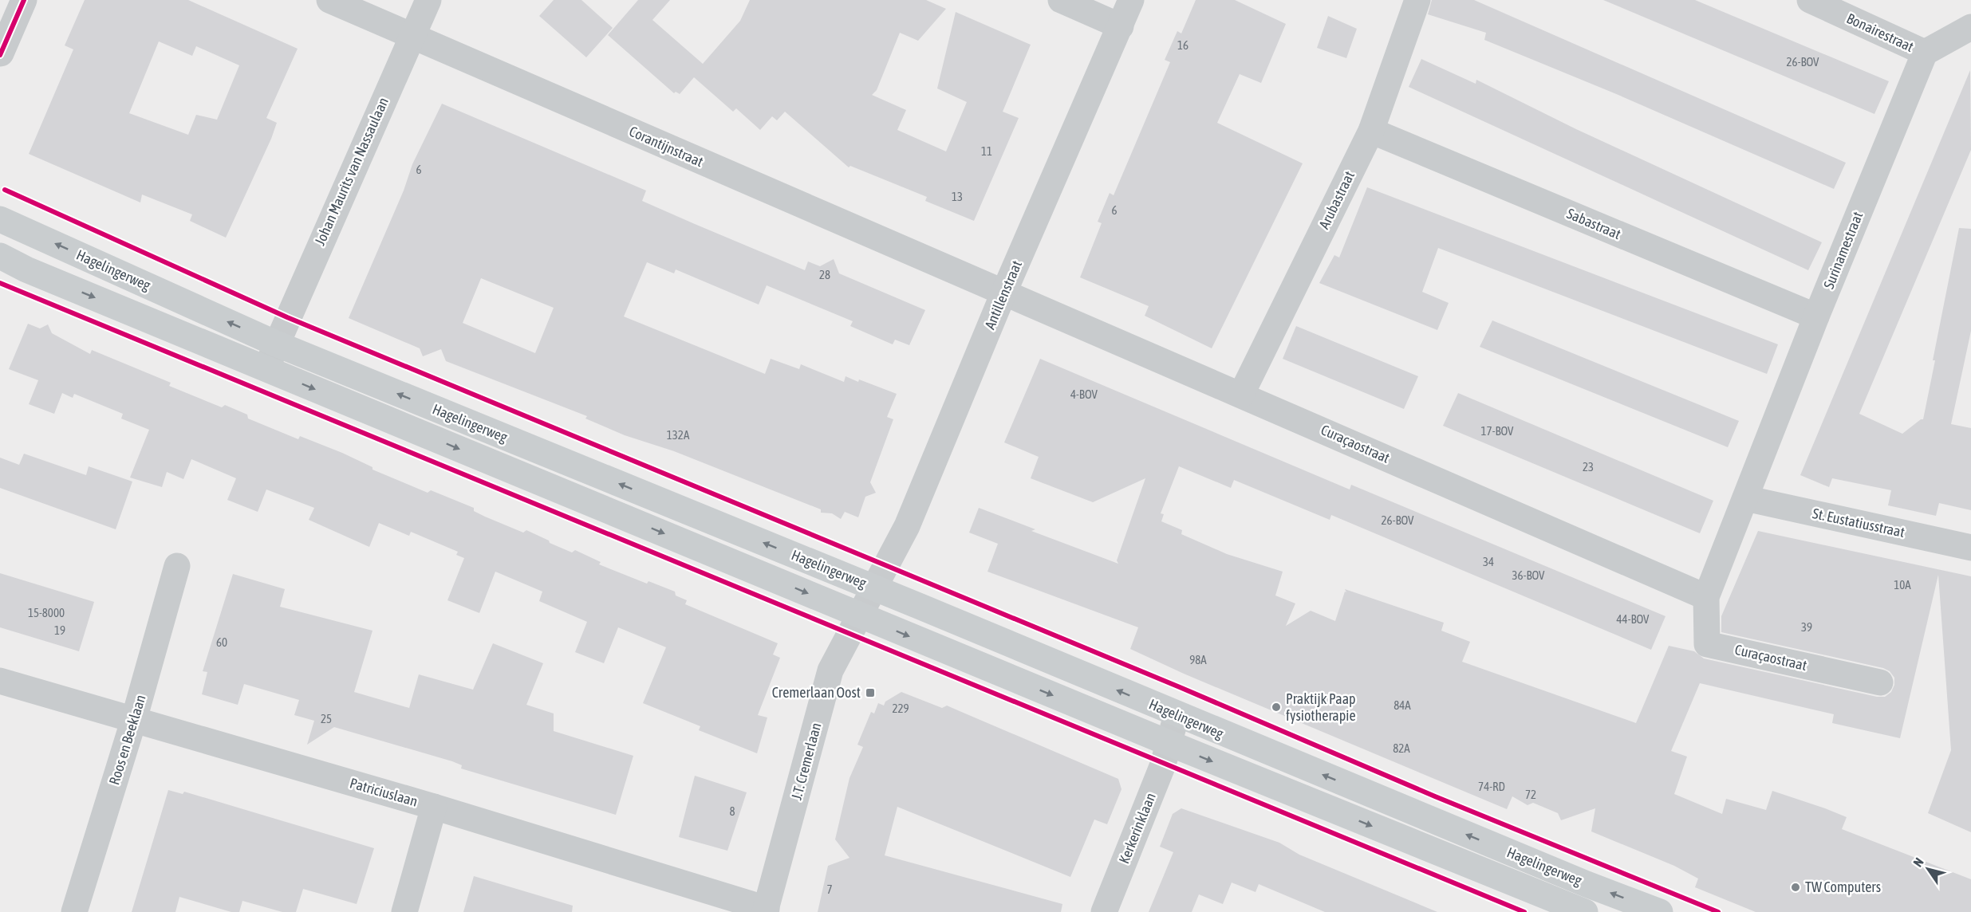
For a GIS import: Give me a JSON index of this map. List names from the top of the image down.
{
  "streets": {
    "main road": ["Hagelingerweg"],
    "street": [
      "Bonairestraat",
      "Corantijnstraat",
      "Johan Maurits van Nassaulaan",
      "Arubastraat",
      "Sabastraat",
      "Surinamestraat",
      "Antillenstraat",
      "Curaçaostraat",
      "St. Eustatiusstraat",
      "Roos en Beeklaan",
      "J.T. Cremerlaan",
      "Patriciuslaan",
      "Kerkerinklaan"
    ]
  },
  "crossings": [
    ["Bonairestraat", "Surinamestraat"],
    ["Corantijnstraat", "Johan Maurits van Nassaulaan"],
    ["Corantijnstraat", "Antillenstraat"],
    ["Corantijnstraat", "Curaçaostraat"],
    ["Johan Maurits van Nassaulaan", "Hagelingerweg"],
    ["Arubastraat", "Sabastraat"],
    ["Arubastraat", "Curaçaostraat"],
    ["Sabastraat", "Surinamestraat"],
    ["Surinamestraat", "Curaçaostraat"],
    ["Surinamestraat", "St. Eustatiusstraat"],
    ["Hagelingerweg", "Antillenstraat"],
    ["Hagelingerweg", "J.T. Cremerlaan"],
    ["Hagelingerweg", "Kerkerinklaan"],
    ["Antillenstraat", "Curaçaostraat"],
    ["Antillenstraat", "J.T. Cremerlaan"],
    ["Curaçaostraat", "St. Eustatiusstraat"],
    ["Roos en Beeklaan", "Patriciuslaan"],
    ["J.T. Cremerlaan", "Patriciuslaan"]
  ],
  "places": {
    "transit": ["Cremerlaan Oost"],
    "other": ["Praktijk Paap fysiotherapie", "TW Computers"]
  },
  "house_numbers": [
    "16",
    "26-BOV",
    "11",
    "6",
    "13",
    "6",
    "28",
    "4-BOV",
    "17-BOV",
    "132A",
    "23",
    "26-BOV",
    "34",
    "36-BOV",
    "10A",
    "15-8000",
    "44-BOV",
    "39",
    "19",
    "60",
    "98A",
    "84A",
    "229",
    "25",
    "82A",
    "74-RD",
    "72",
    "8",
    "7"
  ],
  "north": "top left"
}
